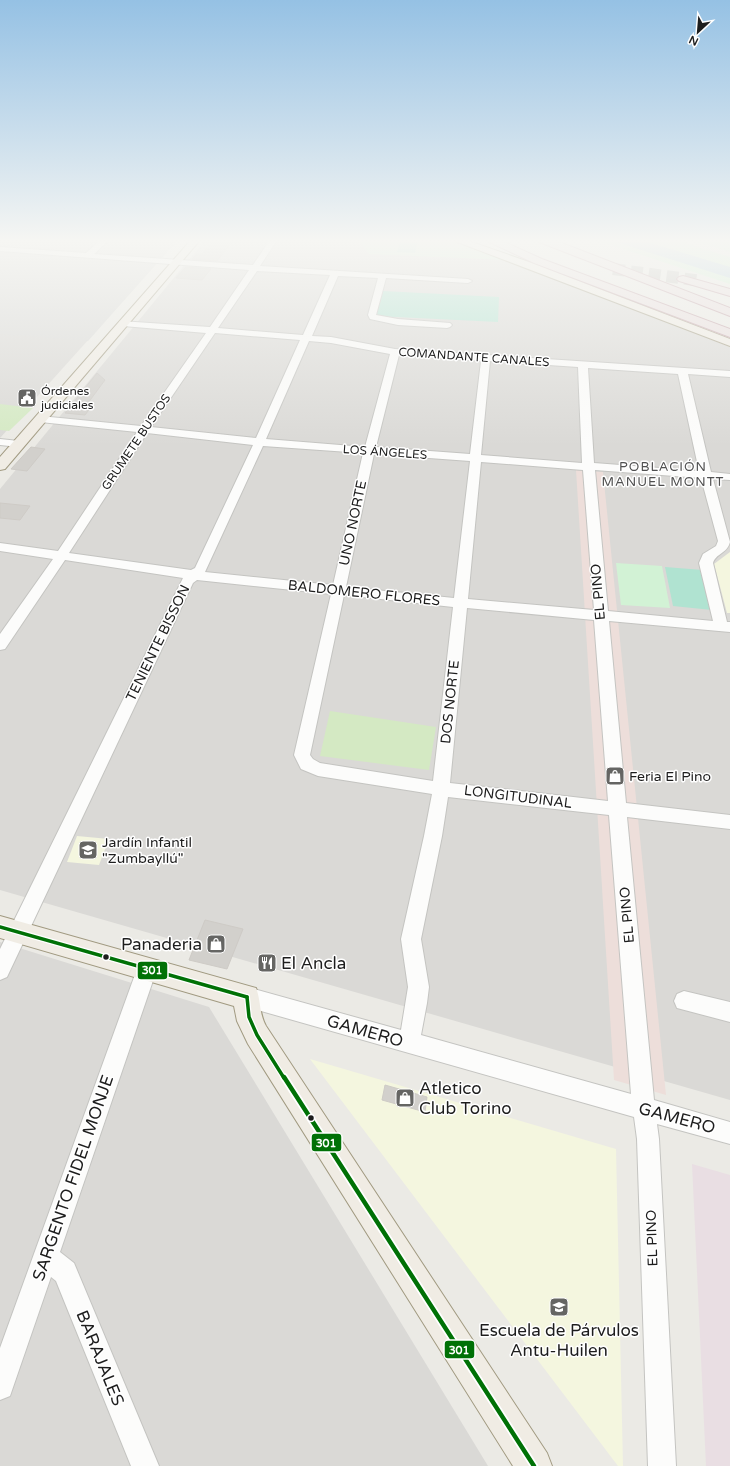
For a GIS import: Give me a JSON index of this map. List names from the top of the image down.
{
  "streets": {
    "main road": ["GAMERO"],
    "street": [
      "COMANDANTE CANALES",
      "GRUMETE BUSTOS",
      "LOS ÁNGELES",
      "UNO NORTE",
      "EL PINO",
      "BALDOMERO FLORES",
      "TENIENTE BISSON",
      "DOS NORTE",
      "LONGITUDINAL",
      "SARGENTO FIDEL MONJE",
      "BARAJALES"
    ]
  },
  "crossings": [
    ["COMANDANTE CANALES", "GRUMETE BUSTOS"],
    ["COMANDANTE CANALES", "UNO NORTE"],
    ["COMANDANTE CANALES", "EL PINO"],
    ["COMANDANTE CANALES", "TENIENTE BISSON"],
    ["COMANDANTE CANALES", "DOS NORTE"],
    ["GRUMETE BUSTOS", "LOS ÁNGELES"],
    ["GRUMETE BUSTOS", "BALDOMERO FLORES"],
    ["LOS ÁNGELES", "UNO NORTE"],
    ["LOS ÁNGELES", "EL PINO"],
    ["LOS ÁNGELES", "TENIENTE BISSON"],
    ["LOS ÁNGELES", "DOS NORTE"],
    ["UNO NORTE", "BALDOMERO FLORES"],
    ["UNO NORTE", "LONGITUDINAL"],
    ["EL PINO", "BALDOMERO FLORES"],
    ["EL PINO", "LONGITUDINAL"],
    ["EL PINO", "GAMERO"],
    ["BALDOMERO FLORES", "TENIENTE BISSON"],
    ["BALDOMERO FLORES", "DOS NORTE"],
    ["TENIENTE BISSON", "GAMERO"],
    ["DOS NORTE", "LONGITUDINAL"],
    ["DOS NORTE", "GAMERO"],
    ["GAMERO", "SARGENTO FIDEL MONJE"],
    ["SARGENTO FIDEL MONJE", "BARAJALES"]
  ],
  "districts": ["POBLACIÓN MANUEL MONTT"],
  "places": {
    "public building": ["Órdenes judiciales"],
    "shop": ["Feria El Pino", "Panaderia", "Atletico Club Torino"],
    "school or university": ["Jardín Infantil \"Zumbayllú\"", "Escuela de Párvulos Antu-Huilen"],
    "restaurant": ["El Ancla"]
  },
  "lines": ["transit line 301"],
  "north": "bottom left"
}
